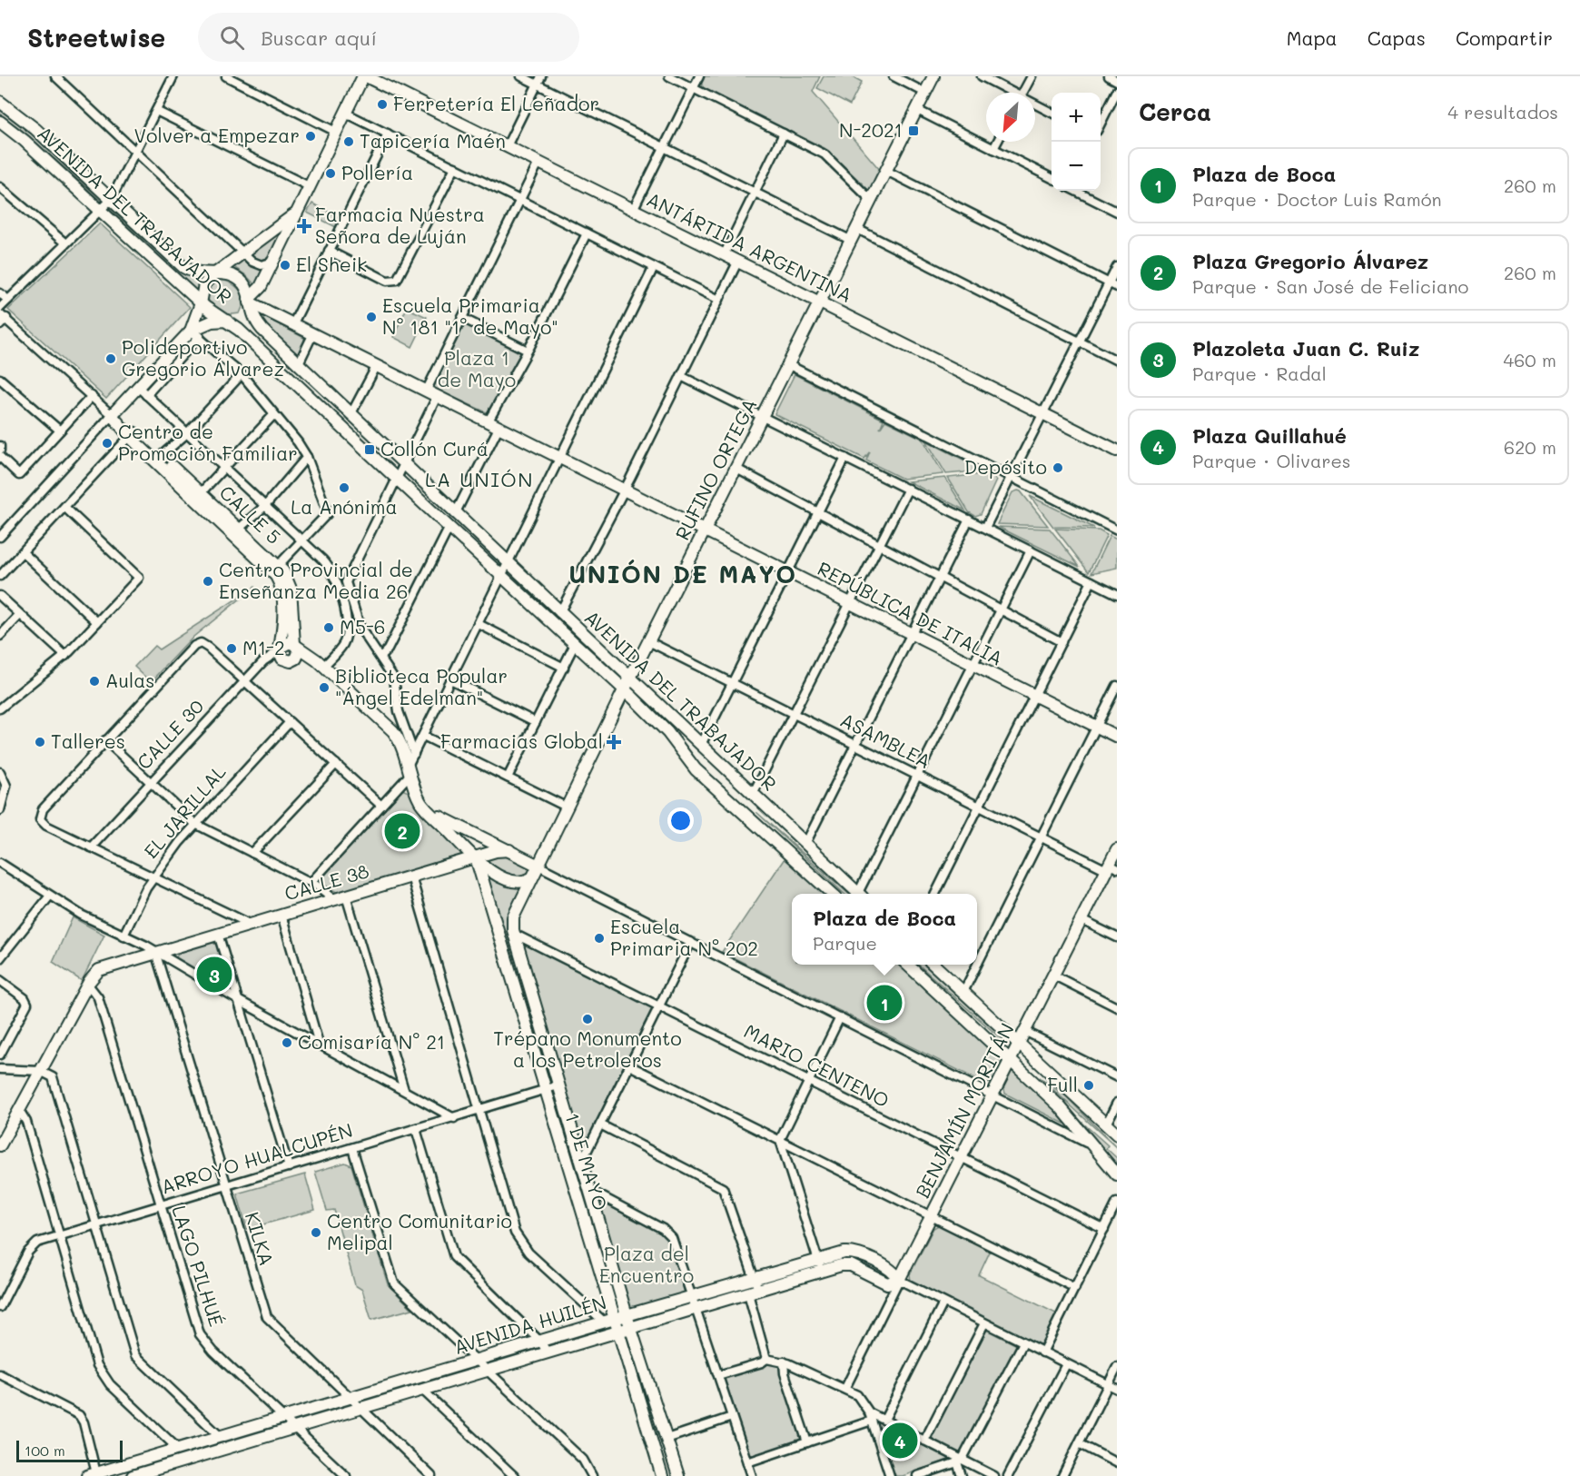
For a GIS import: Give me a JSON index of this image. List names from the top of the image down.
{
  "streets": {
    "main road": [
      "AVENIDA DEL TRABAJADOR",
      "ANTÁRTIDA ARGENTINA",
      "RUFINO ORTEGA",
      "CALLE 5",
      "REPÚBLICA DE ITALIA",
      "CALLE 30",
      "CALLE 38",
      "BENJAMÍN MORITÁN",
      "1 DE MAYO",
      "AVENIDA HUILÉN"
    ],
    "street": [
      "ASAMBLEA",
      "EL JARILLAL",
      "MARIO CENTENO",
      "ARROYO HUALCUPÉN",
      "KILKA",
      "LAGO PILHUÉ"
    ]
  },
  "crossings": [
    ["AVENIDA DEL TRABAJADOR", "RUFINO ORTEGA"],
    ["AVENIDA DEL TRABAJADOR", "REPÚBLICA DE ITALIA"],
    ["ANTÁRTIDA ARGENTINA", "RUFINO ORTEGA"],
    ["RUFINO ORTEGA", "REPÚBLICA DE ITALIA"],
    ["RUFINO ORTEGA", "ASAMBLEA"],
    ["RUFINO ORTEGA", "1 DE MAYO"],
    ["CALLE 5", "CALLE 30"],
    ["ASAMBLEA", "BENJAMÍN MORITÁN"],
    ["CALLE 38", "1 DE MAYO"],
    ["CALLE 38", "KILKA"],
    ["MARIO CENTENO", "BENJAMÍN MORITÁN"],
    ["MARIO CENTENO", "1 DE MAYO"],
    ["BENJAMÍN MORITÁN", "AVENIDA HUILÉN"],
    ["ARROYO HUALCUPÉN", "1 DE MAYO"],
    ["ARROYO HUALCUPÉN", "KILKA"],
    ["ARROYO HUALCUPÉN", "LAGO PILHUÉ"],
    ["1 DE MAYO", "AVENIDA HUILÉN"],
    ["KILKA", "AVENIDA HUILÉN"],
    ["LAGO PILHUÉ", "AVENIDA HUILÉN"]
  ],
  "districts": ["LA UNIÓN", "UNIÓN DE MAYO"],
  "parks": ["Plaza 1 de Mayo", "Plaza del Encuentro"],
  "places": {
    "other": [
      "Ferretería El Leñador",
      "Volver a Empezar",
      "Tapicería Maén",
      "Pollería",
      "El Sheik",
      "Escuela Primaria N° 181 \"1° de Mayo\"",
      "Polideportivo Gregorio Álvarez",
      "Centro de Promoción Familiar",
      "Depósito",
      "La Anónima",
      "Centro Provincial de Enseñanza Media 26",
      "M5-6",
      "M1-2",
      "Aulas",
      "Biblioteca Popular \"Ángel Edelman\"",
      "Talleres",
      "Escuela Primaria N° 202",
      "Trépano Monumento a los Petroleros",
      "Comisaría N° 21",
      "Full",
      "Centro Comunitario Melipal"
    ],
    "transit": ["N-2021", "Collón Curá"],
    "health": ["Farmacia Nuestra Señora de Luján", "Farmacias Global"]
  },
  "scale_bar": "100 m",
  "north": "bottom left",
  "page": {
    "header": "Streetwise",
    "search": "Buscar aquí",
    "nav": ["Mapa", "Capas", "Compartir"],
    "heading": ["Cerca", "4 resultados"],
    "map_buttons": ["+", "−"],
    "list": [
      {
        "mark": "1",
        "name": "Plaza de Boca",
        "note": "Parque · Doctor Luis Ramón",
        "value": "260 m"
      },
      {
        "mark": "2",
        "name": "Plaza Gregorio Álvarez",
        "note": "Parque · San José de Feliciano",
        "value": "260 m"
      },
      {
        "mark": "3",
        "name": "Plazoleta Juan C. Ruiz",
        "note": "Parque · Radal",
        "value": "460 m"
      },
      {
        "mark": "4",
        "name": "Plaza Quillahué",
        "note": "Parque · Olivares",
        "value": "620 m"
      }
    ],
    "pins": [
      "2",
      "3",
      "1",
      "4"
    ],
    "popup": ["Plaza de Boca", "Parque"],
    "scale": "100 m"
  }
}
